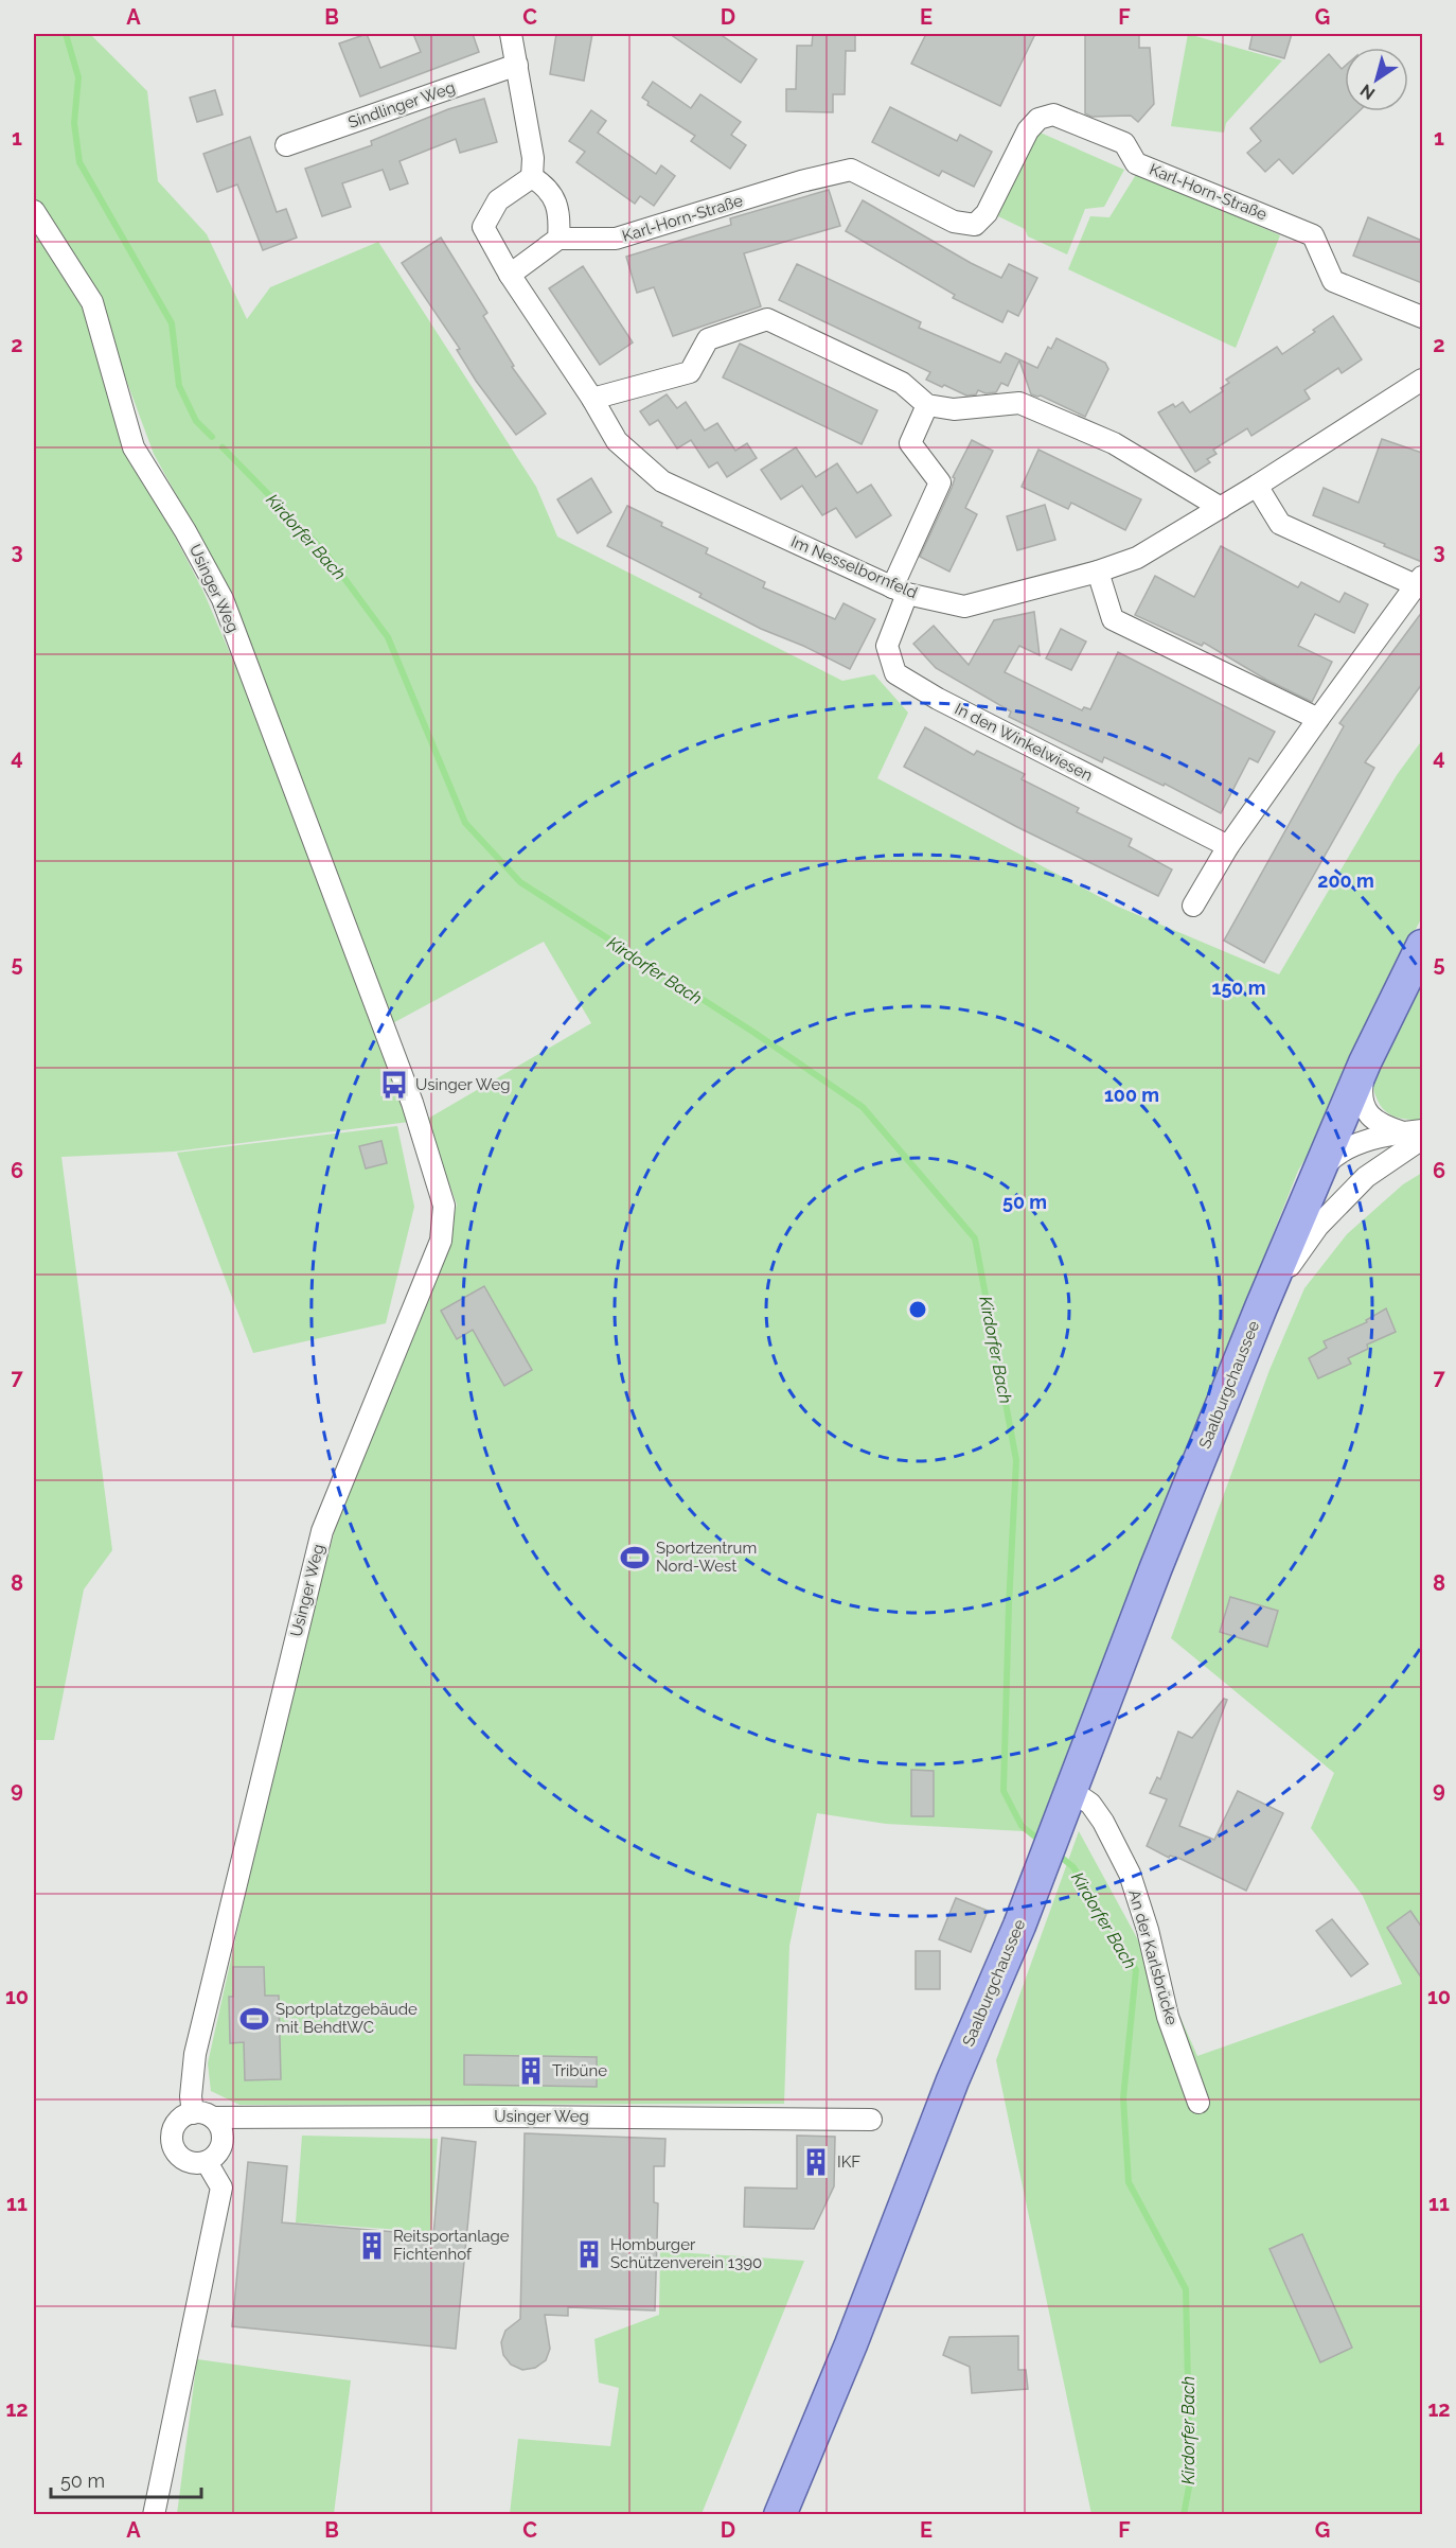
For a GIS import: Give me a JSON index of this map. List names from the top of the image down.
{
  "streets": {
    "main road": ["Saalburgchaussee"],
    "street": [
      "Sindlinger Weg",
      "Karl-Horn-Straße",
      "Im Nesselbornfeld",
      "Usinger Weg",
      "In den Winkelwiesen",
      "An der Karlsbrücke"
    ]
  },
  "crossings": [
    ["Im Nesselbornfeld", "In den Winkelwiesen"],
    ["Saalburgchaussee", "An der Karlsbrücke"]
  ],
  "water": ["Kirdorfer Bach"],
  "places": {
    "bus stop": ["Usinger Weg"],
    "sports": ["Sportzentrum Nord-West", "Sportplatzgebäude mit BehdtWC"],
    "building": [
      "Tribüne",
      "IKF",
      "Reitsportanlage Fichtenhof",
      "Homburger Schützenverein 1390"
    ]
  },
  "scale_bar": "50 m",
  "north": "bottom left",
  "grid": {
    "columns": [
      "A",
      "B",
      "C",
      "D",
      "E",
      "F",
      "G"
    ],
    "rows": [
      "1",
      "2",
      "3",
      "4",
      "5",
      "6",
      "7",
      "8",
      "9",
      "10",
      "11",
      "12"
    ]
  },
  "rings": [
    "200 m",
    "150 m",
    "100 m",
    "50 m"
  ]
}
